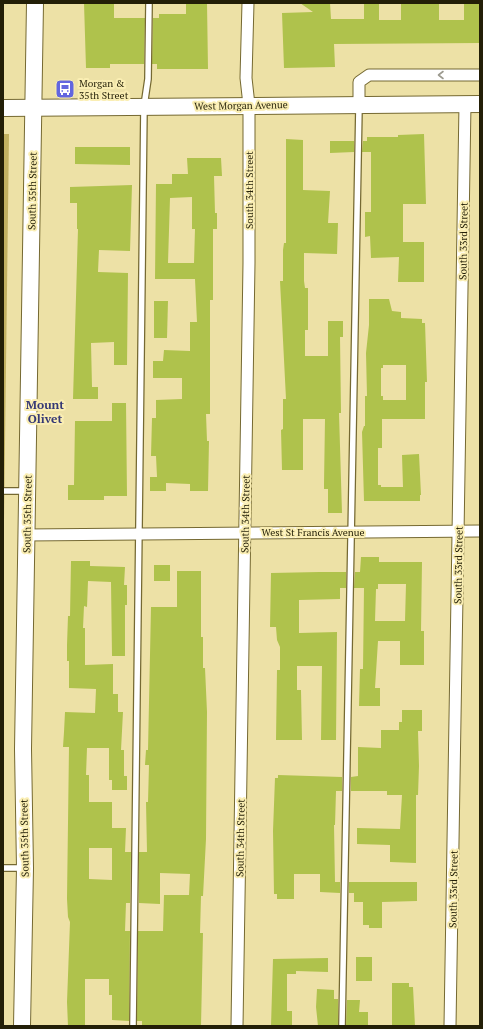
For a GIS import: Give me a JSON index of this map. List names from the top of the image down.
{
  "streets": {
    "main road": ["West Morgan Avenue", "South 35th Street"],
    "street": ["South 34th Street", "South 33rd Street", "West St Francis Avenue"]
  },
  "crossings": [
    ["West Morgan Avenue", "South 34th Street"],
    ["West Morgan Avenue", "South 35th Street"],
    ["West Morgan Avenue", "South 33rd Street"],
    ["South 34th Street", "West St Francis Avenue"],
    ["South 35th Street", "West St Francis Avenue"],
    ["South 33rd Street", "West St Francis Avenue"]
  ],
  "districts": ["Mount Olivet"],
  "places": {
    "bus stop": ["Morgan & 35th Street"]
  }
}
